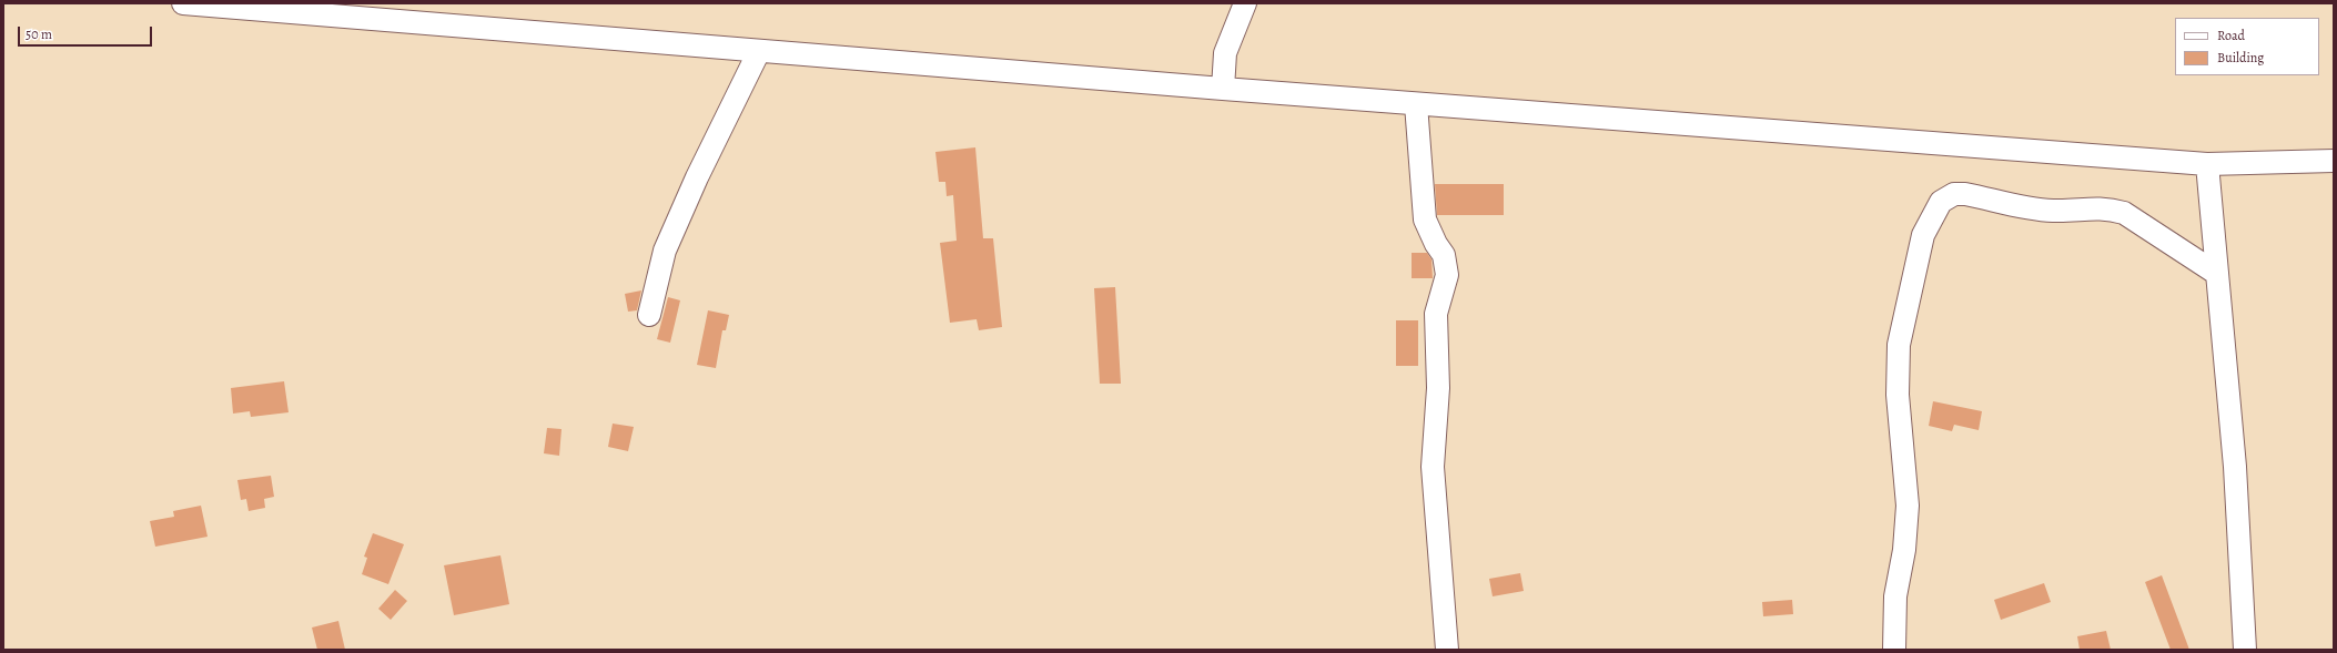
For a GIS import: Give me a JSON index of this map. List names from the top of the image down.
{
  "legend": ["Road", "Building"],
  "scale_bar": "50 m"
}
